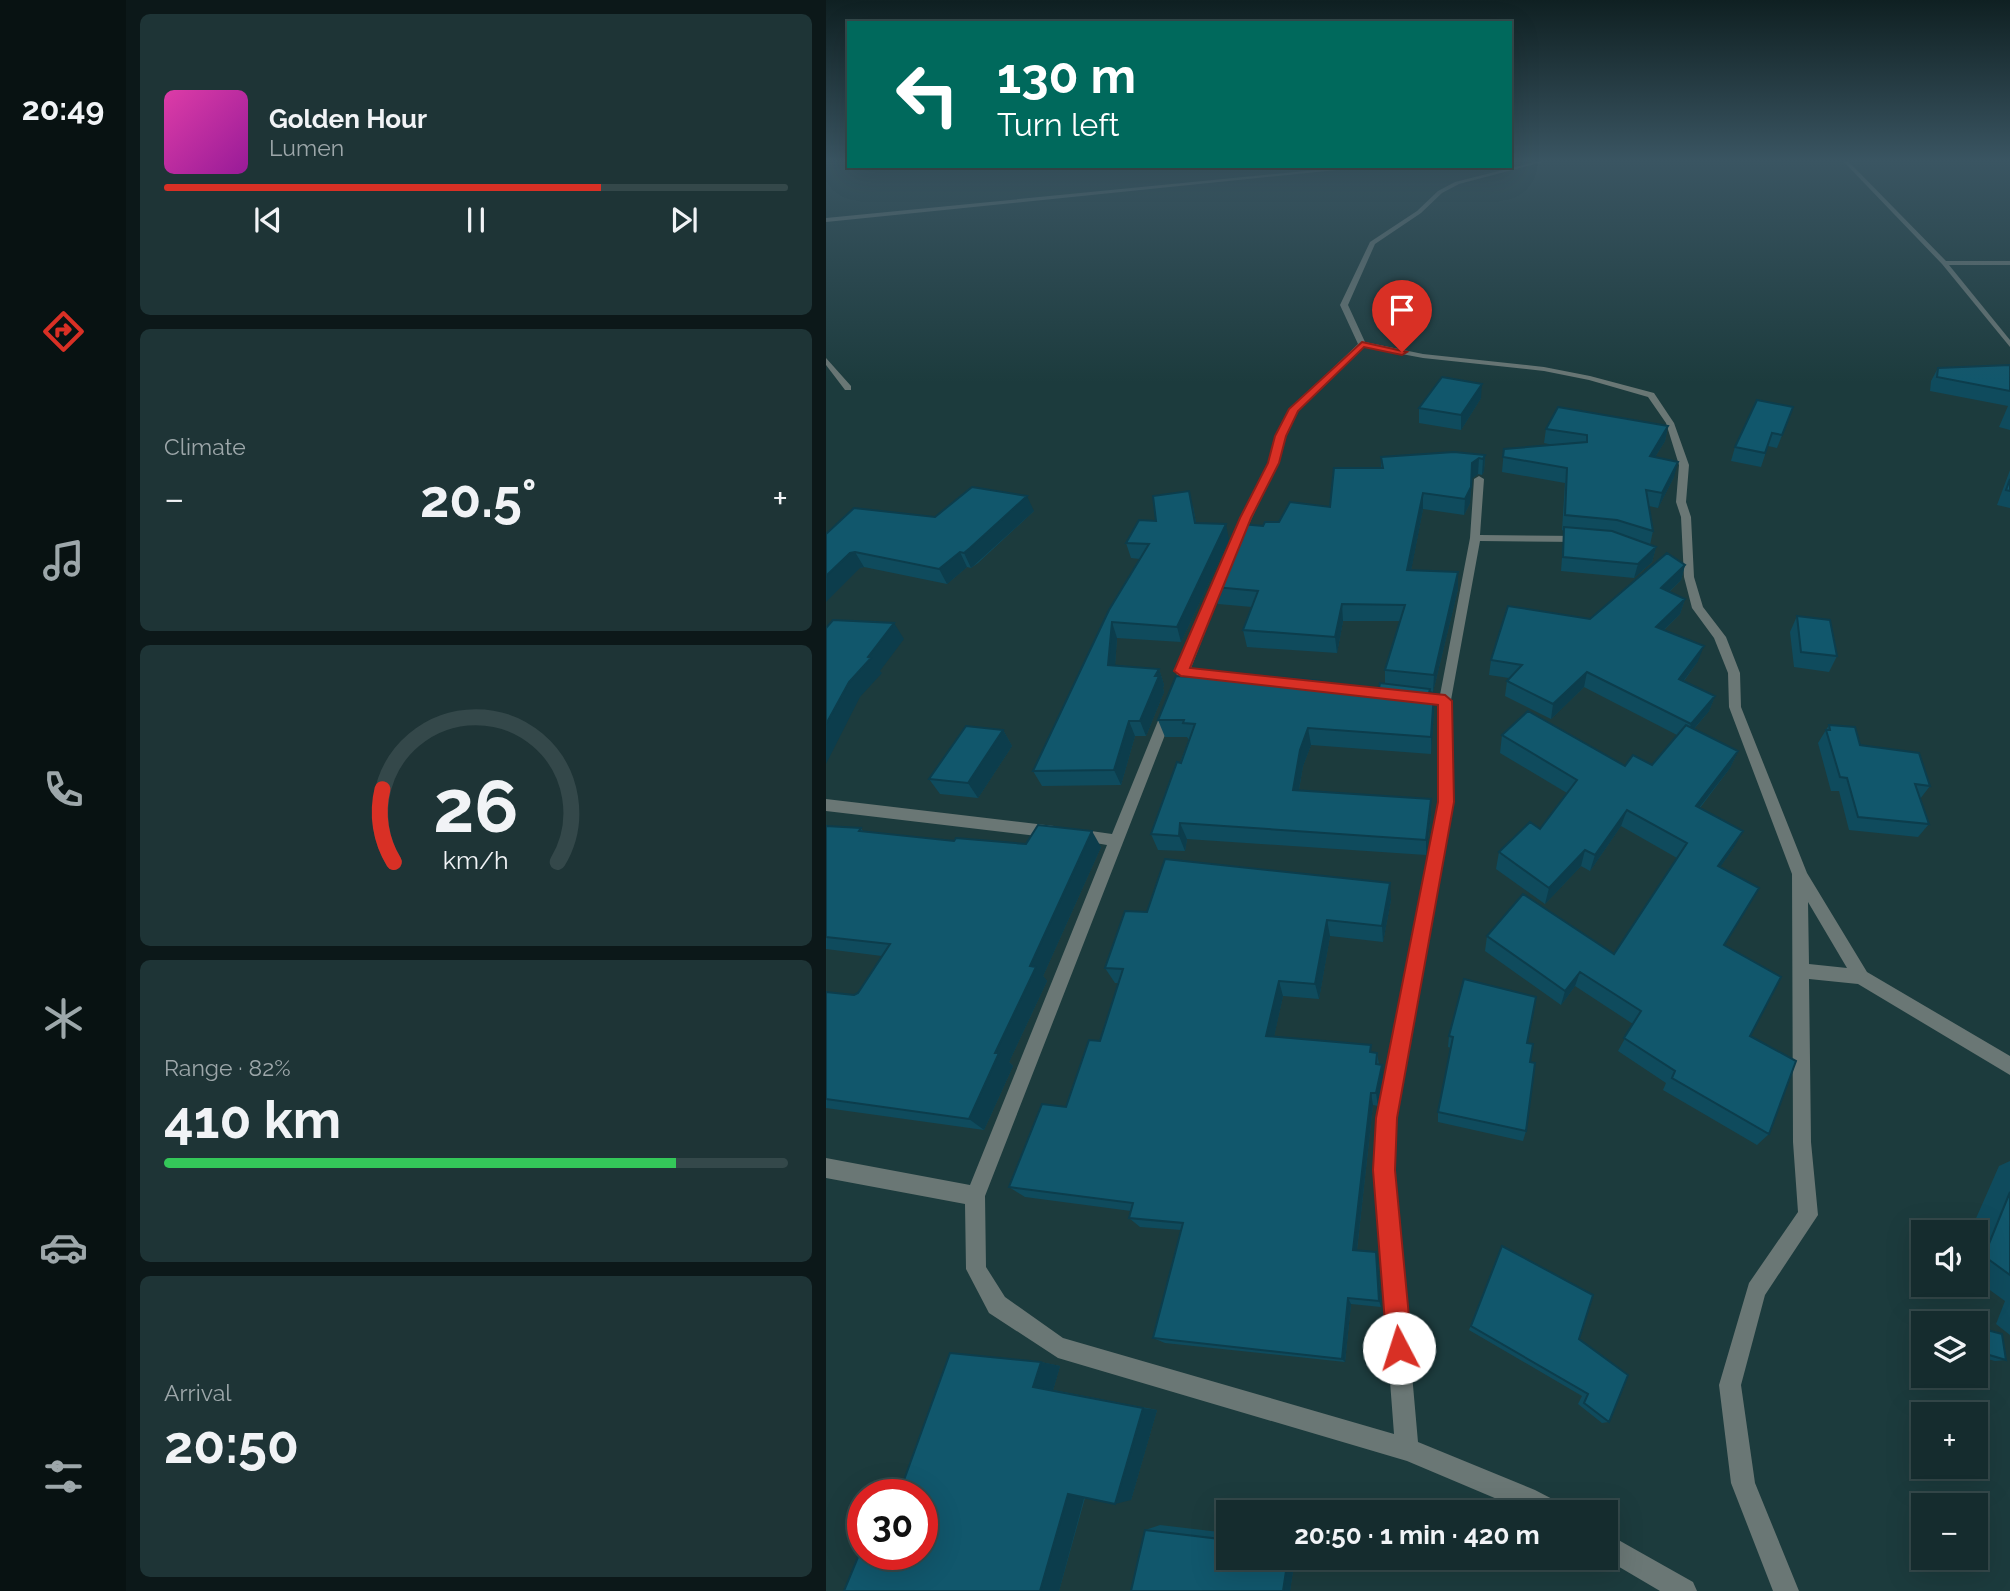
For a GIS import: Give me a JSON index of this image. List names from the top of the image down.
{
  "page": {
    "tabs": "20:49",
    "turn": ["130 m", "Turn left"],
    "song": ["Golden Hour", "Lumen"],
    "tile": [
      "Climate",
      ["Range · 82%", "410 km"],
      ["Arrival", "20:50"]
    ],
    "heat": ["−", "20.5°", "+"],
    "map_buttons": ["+", "−"],
    "limit": "30",
    "trip": "20:50 · 1 min · 420 m",
    "gauge": ["26", "km/h"]
  }
}
